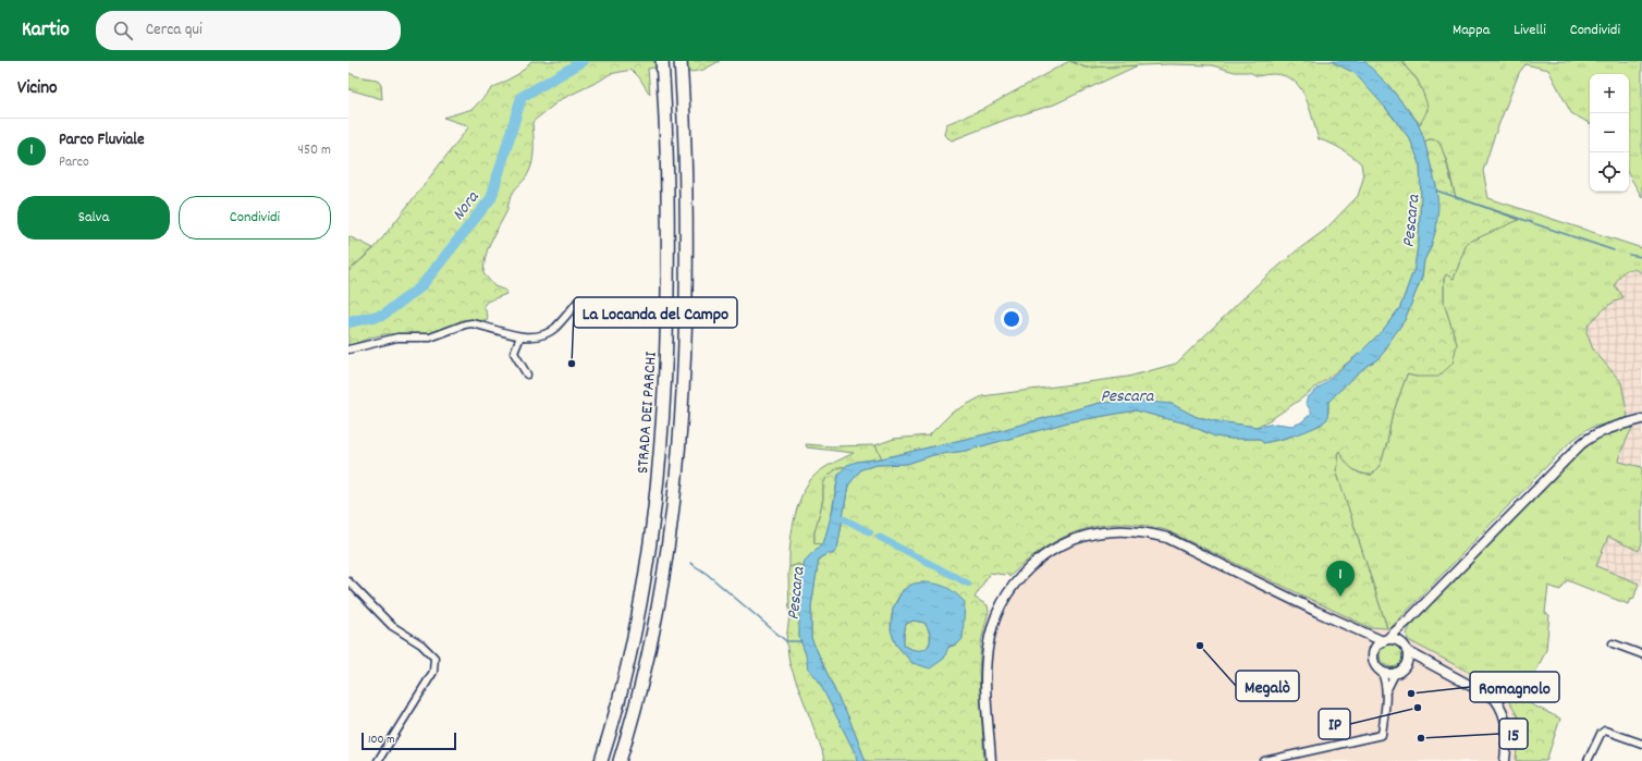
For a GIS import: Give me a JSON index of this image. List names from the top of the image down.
{
  "streets": {
    "highway": ["STRADA DEI PARCHI"]
  },
  "water": ["Nora", "Pescara"],
  "places": [
    "La Locanda del Campo",
    "Megalò",
    "Romagnolo",
    "IP",
    "15"
  ],
  "scale_bar": "100 m",
  "page": {
    "header": "Kartio",
    "search": "Cerca qui",
    "nav": ["Mappa", "Livelli", "Condividi"],
    "heading": "Vicino",
    "map_buttons": ["+", "−"],
    "list": [
      {
        "mark": "1",
        "name": "Parco Fluviale",
        "note": "Parco",
        "value": "450 m"
      }
    ],
    "buttons": ["Salva", "Condividi"],
    "pins": "1",
    "scale": "100 m"
  }
}
